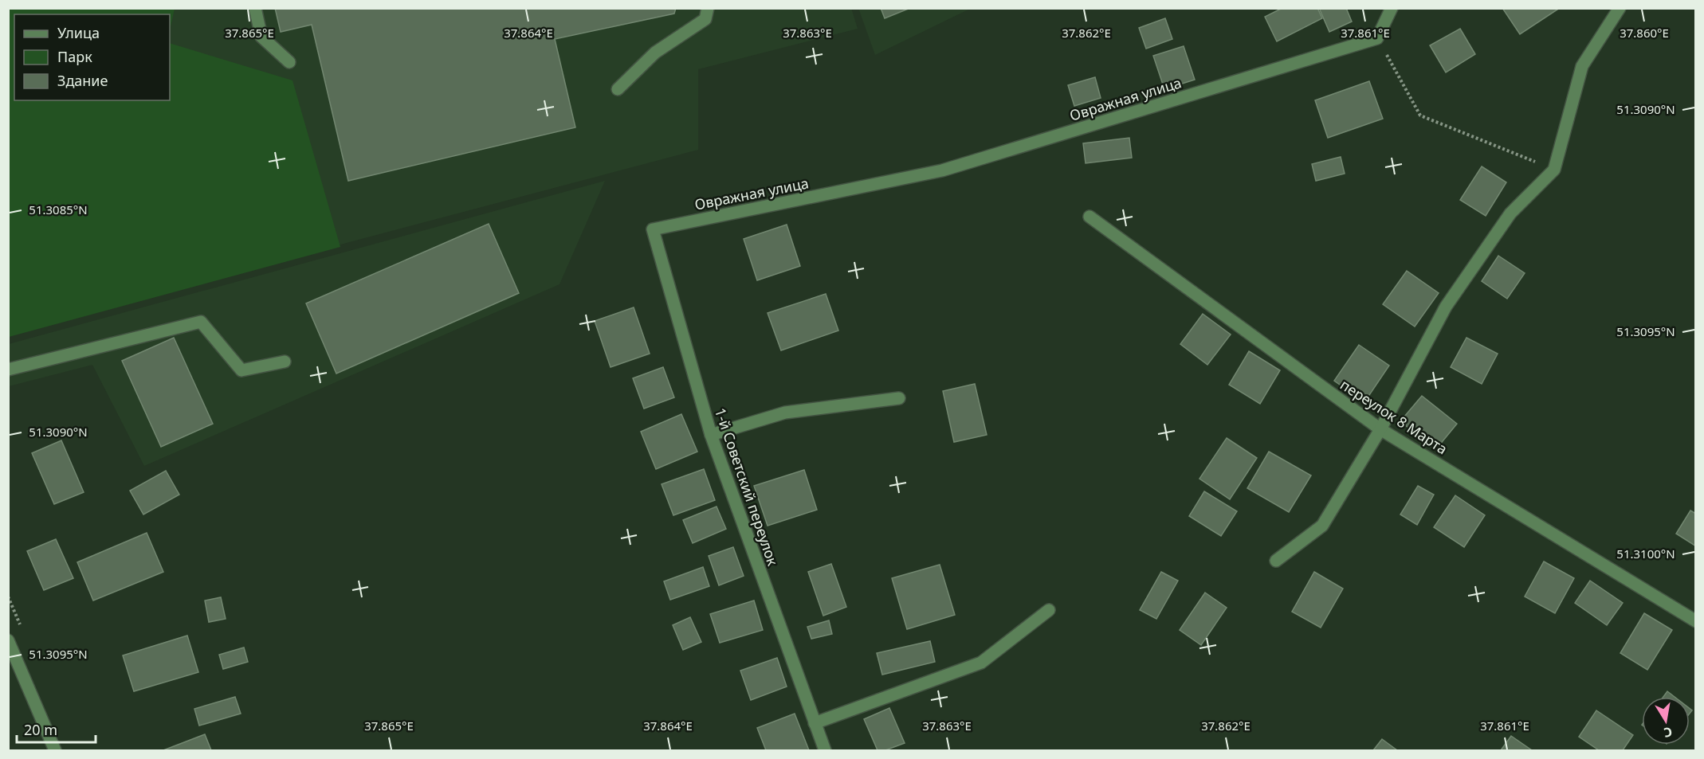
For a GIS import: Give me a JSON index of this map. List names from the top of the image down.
{
  "streets": {
    "street": ["Овражная улица", "переулок 8 Марта", "1-й Советский переулок"]
  },
  "crossings": [
    ["Овражная улица", "1-й Советский переулок"]
  ],
  "legend": ["Улица", "Парк", "Здание"],
  "scale_bar": "20 m",
  "north": "bottom",
  "coordinates": [
    "37.865°E",
    "37.864°E",
    "37.863°E",
    "37.862°E",
    "37.861°E",
    "37.860°E",
    "51.3090°N",
    "51.3085°N",
    "51.3095°N",
    "51.3100°N"
  ]
}
